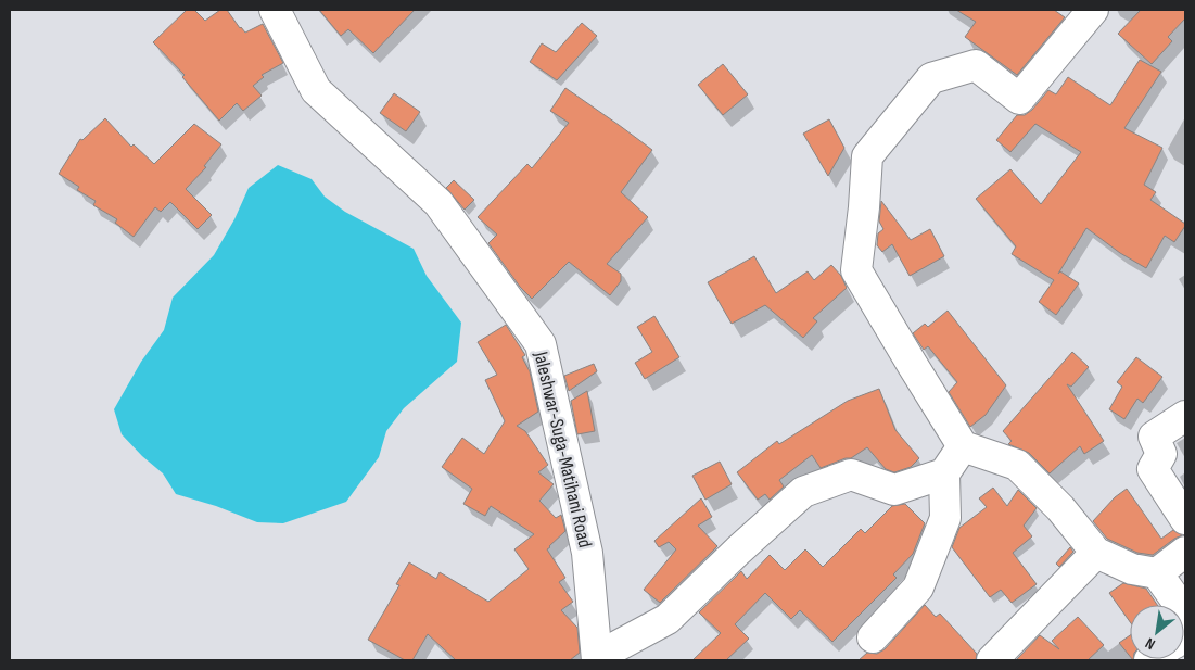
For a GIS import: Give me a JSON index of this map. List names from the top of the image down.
{
  "streets": {
    "street": ["Jaleshwar-Suga-Matihani Road"]
  },
  "north": "bottom left"
}
